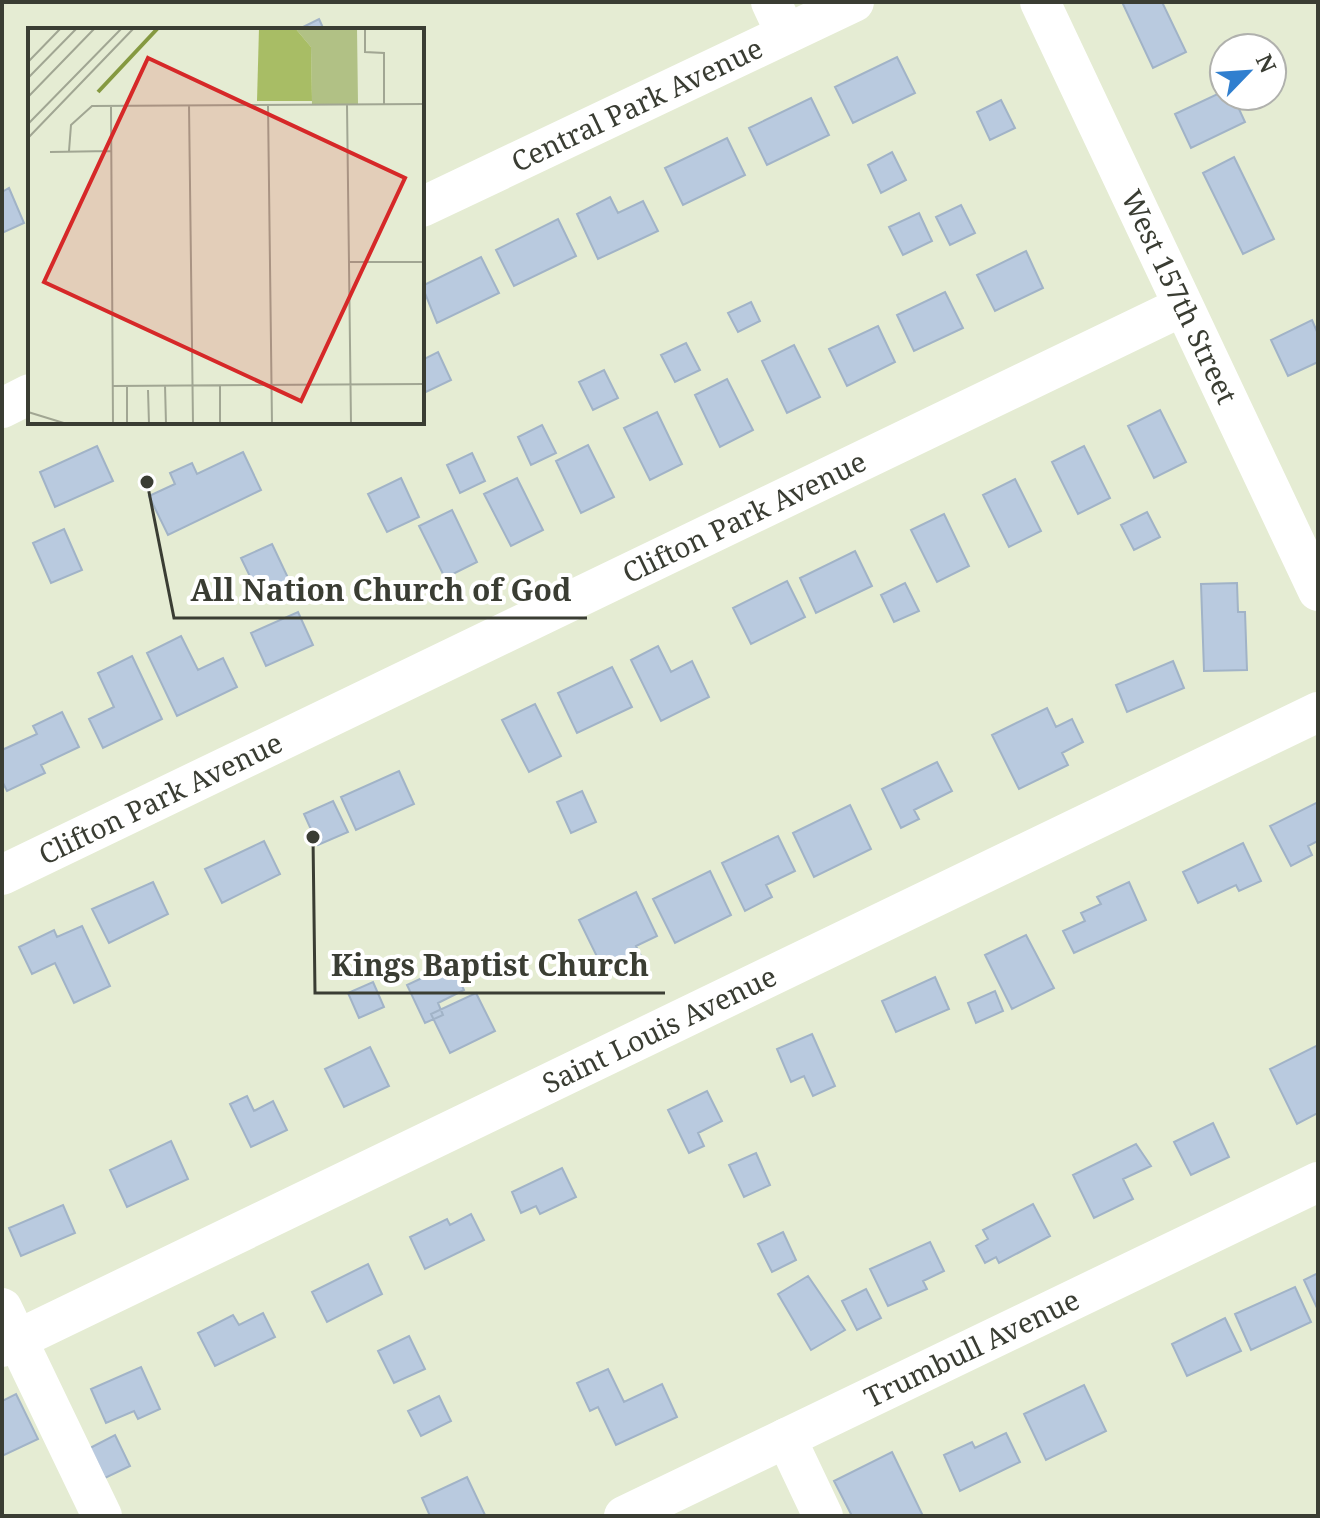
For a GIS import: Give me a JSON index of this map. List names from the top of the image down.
{
  "streets": {
    "street": [
      "Central Park Avenue",
      "West 157th Street",
      "Clifton Park Avenue",
      "Saint Louis Avenue",
      "Trumbull Avenue"
    ]
  },
  "crossings": [
    ["West 157th Street", "Clifton Park Avenue"]
  ],
  "places": ["All Nation Church of God", "Kings Baptist Church"],
  "north": "top right"
}
